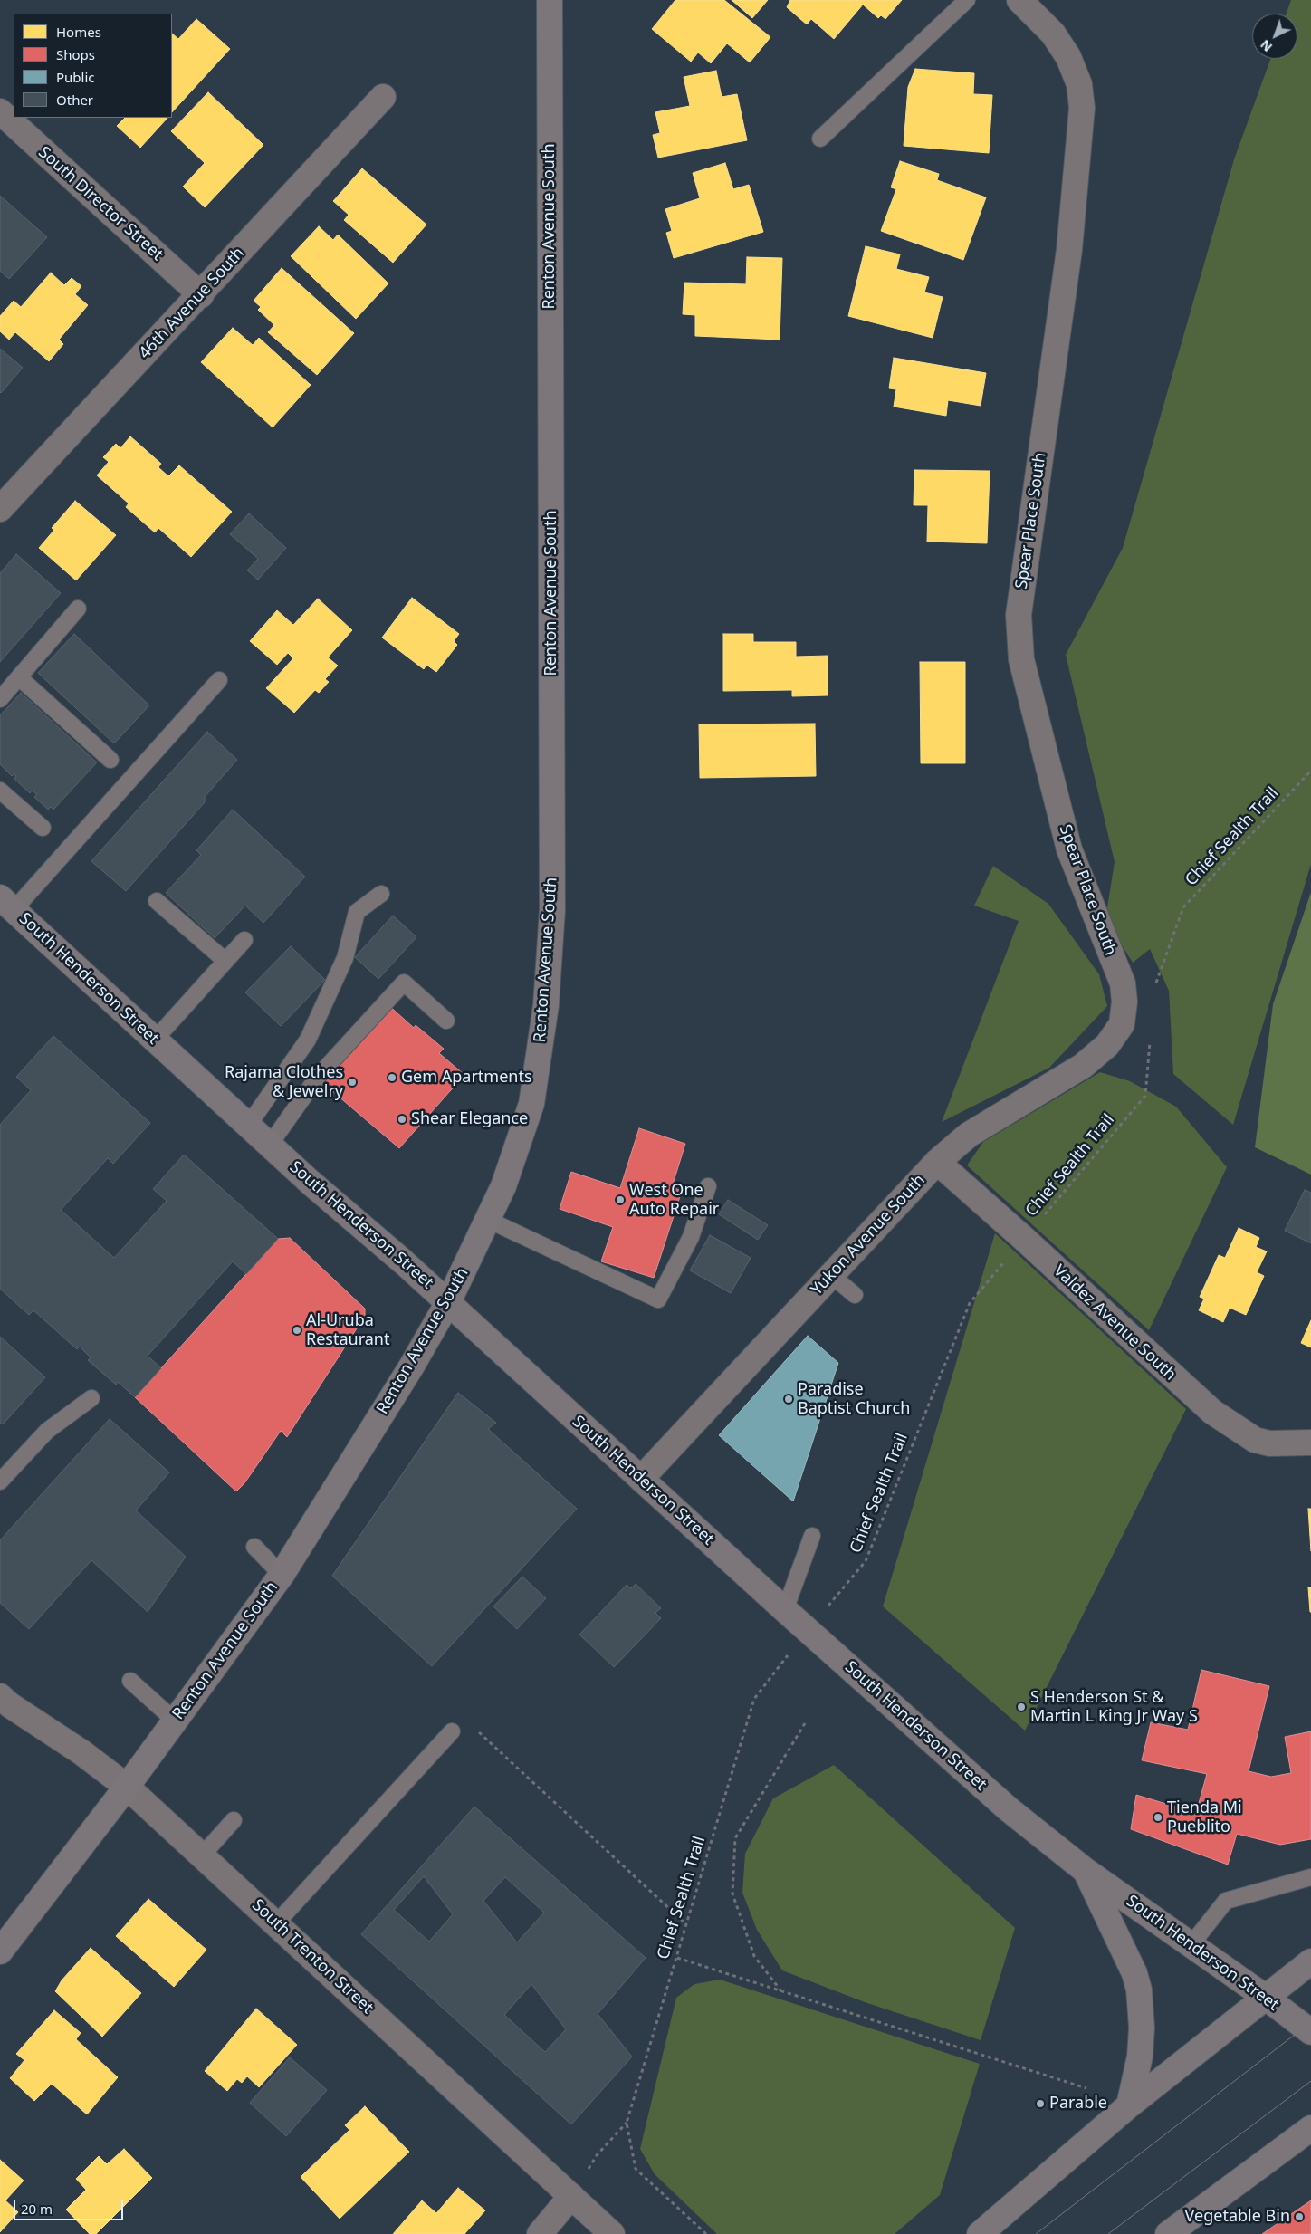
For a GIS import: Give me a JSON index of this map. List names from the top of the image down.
{
  "streets": {
    "main road": ["Renton Avenue South", "South Henderson Street"],
    "street": [
      "South Director Street",
      "46th Avenue South",
      "Spear Place South",
      "Yukon Avenue South",
      "Valdez Avenue South",
      "South Trenton Street"
    ],
    "path": ["Chief Sealth Trail"]
  },
  "crossings": [
    ["South Director Street", "46th Avenue South"],
    ["Renton Avenue South", "South Henderson Street"],
    ["Renton Avenue South", "South Trenton Street"],
    ["Spear Place South", "Yukon Avenue South"],
    ["Chief Sealth Trail", "Valdez Avenue South"],
    ["South Henderson Street", "Yukon Avenue South"],
    ["Yukon Avenue South", "Valdez Avenue South"]
  ],
  "places": [
    "Gem Apartments",
    "Rajama Clothes & Jewelry",
    "Shear Elegance",
    "West One Auto Repair",
    "Al-Uruba Restaurant",
    "Paradise Baptist Church",
    "S Henderson St & Martin L King Jr Way S",
    "Tienda Mi Pueblito",
    "Parable",
    "Vegetable Bin"
  ],
  "legend": [
    "Homes",
    "Shops",
    "Public",
    "Other"
  ],
  "scale_bar": "20 m",
  "north": "bottom left"
}
